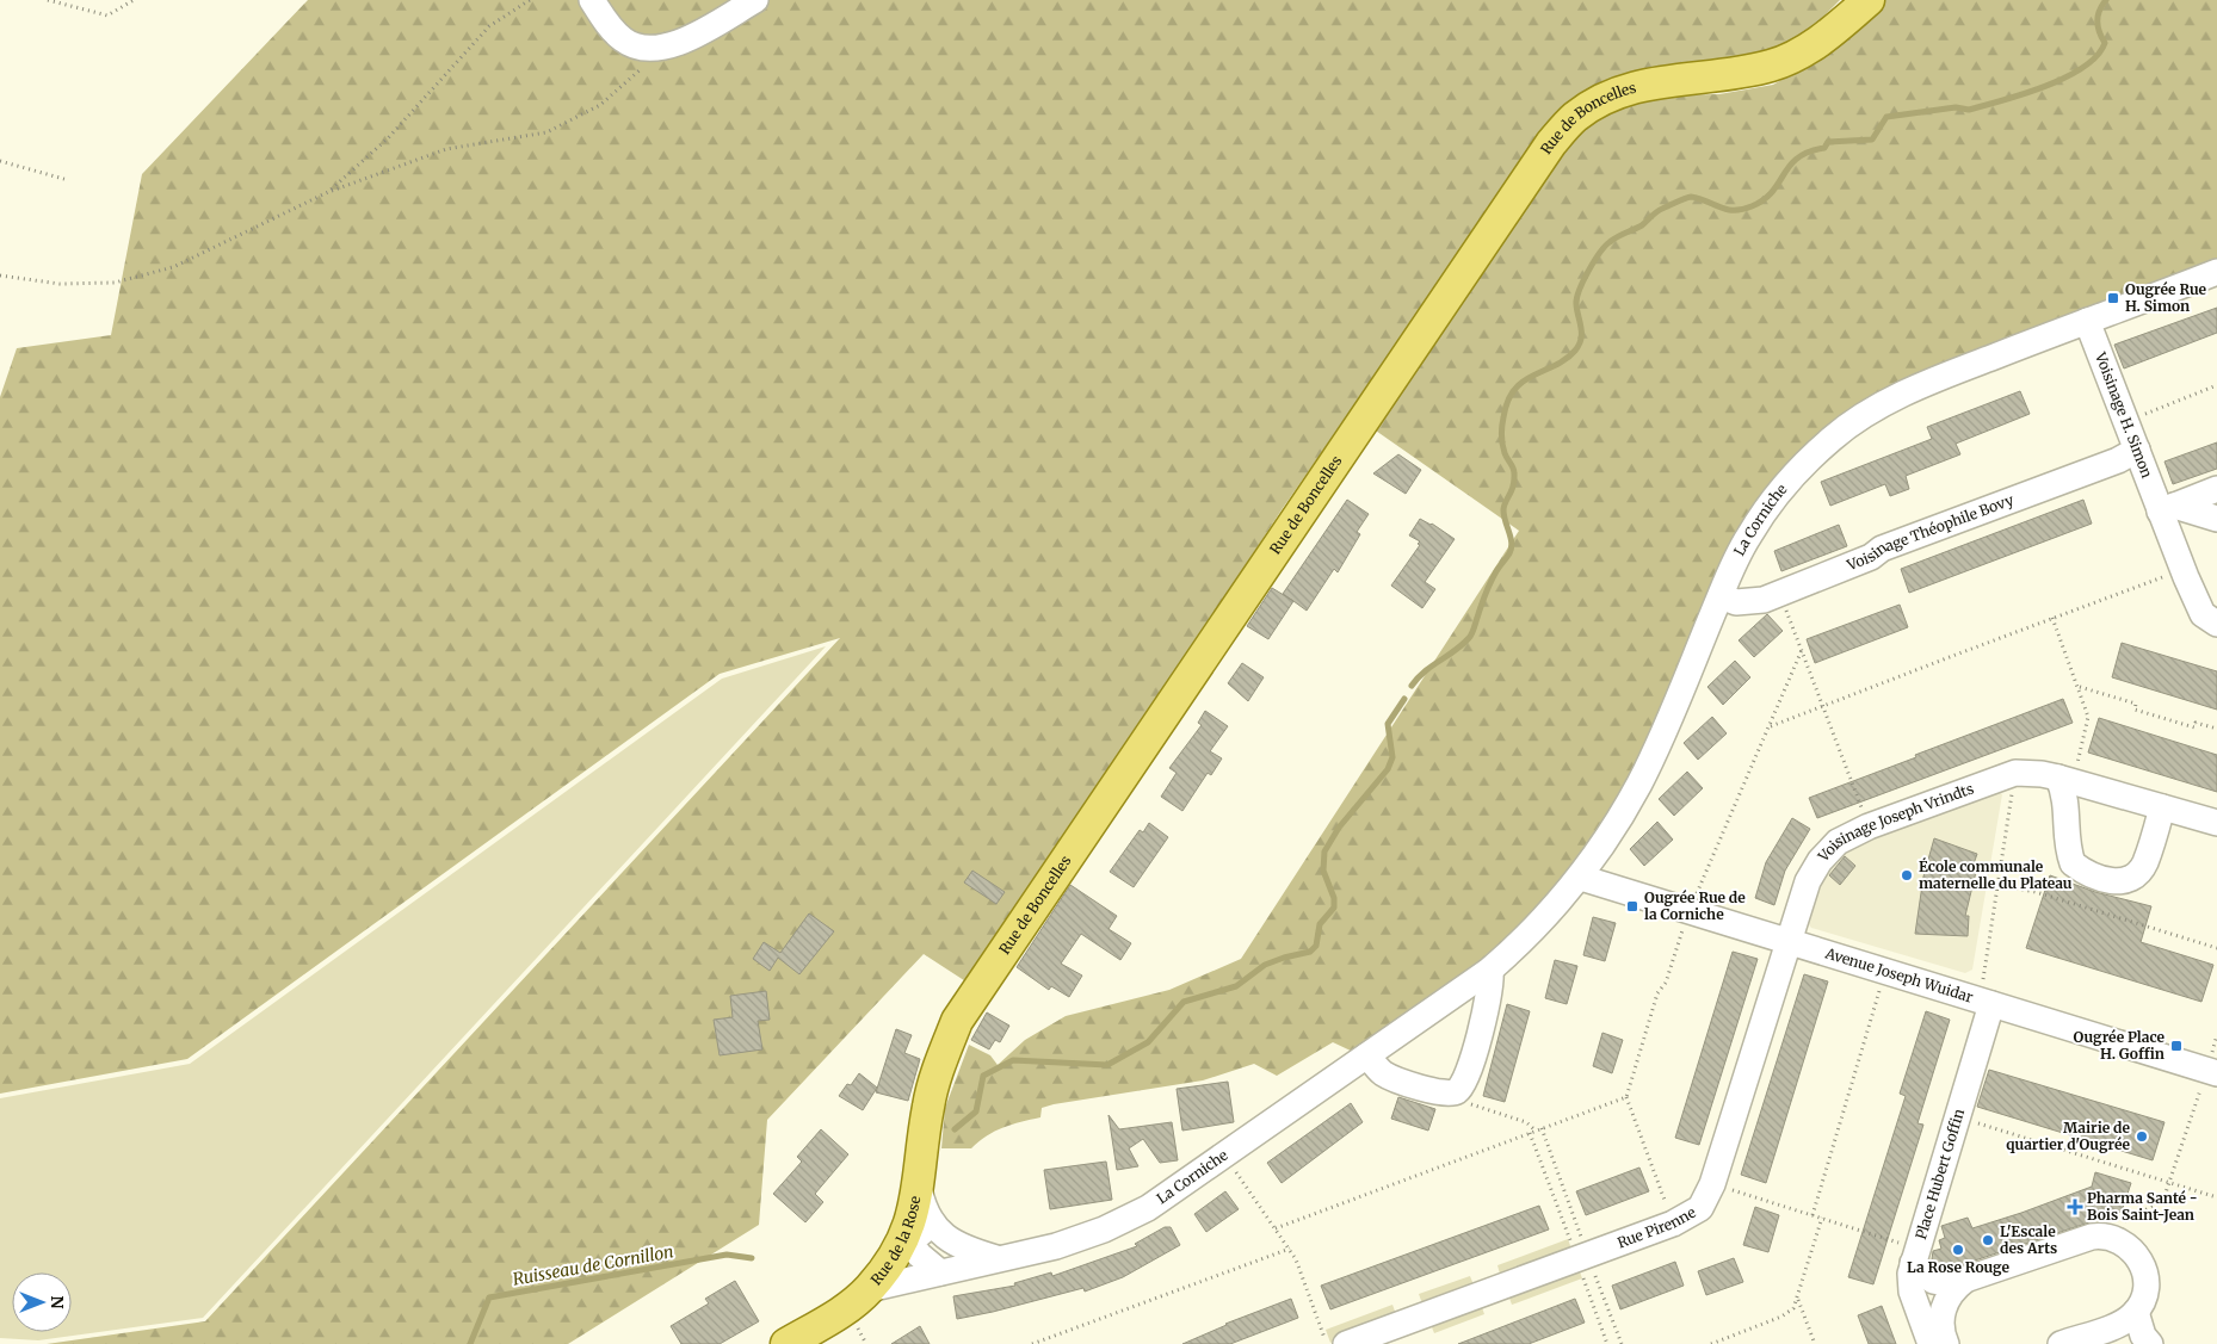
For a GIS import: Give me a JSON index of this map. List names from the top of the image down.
{
  "streets": {
    "main road": ["Rue de Boncelles", "Rue de la Rose"],
    "street": [
      "Voisinage H. Simon",
      "La Corniche",
      "Voisinage Théophile Bovy",
      "Voisinage Joseph Vrindts",
      "Avenue Joseph Wuidar",
      "Place Hubert Goffin",
      "Rue Pirenne"
    ]
  },
  "crossings": [
    ["Rue de Boncelles", "La Corniche"],
    ["Rue de Boncelles", "Rue de la Rose"],
    ["Voisinage H. Simon", "La Corniche"],
    ["Voisinage H. Simon", "Voisinage Théophile Bovy"],
    ["La Corniche", "Voisinage Théophile Bovy"],
    ["La Corniche", "Avenue Joseph Wuidar"],
    ["La Corniche", "Rue de la Rose"],
    ["Voisinage Joseph Vrindts", "Avenue Joseph Wuidar"],
    ["Voisinage Joseph Vrindts", "Rue Pirenne"],
    ["Avenue Joseph Wuidar", "Place Hubert Goffin"],
    ["Avenue Joseph Wuidar", "Rue Pirenne"]
  ],
  "water": ["Ruisseau de Cornillon"],
  "places": {
    "transit": ["Ougrée Rue H. Simon", "Ougrée Rue de la Corniche", "Ougrée Place H. Goffin"],
    "other": [
      "École communale maternelle du Plateau",
      "Mairie de quartier d'Ougrée",
      "L'Escale des Arts",
      "La Rose Rouge"
    ],
    "health": ["Pharma Santé - Bois Saint-Jean"]
  },
  "north": "right"
}
